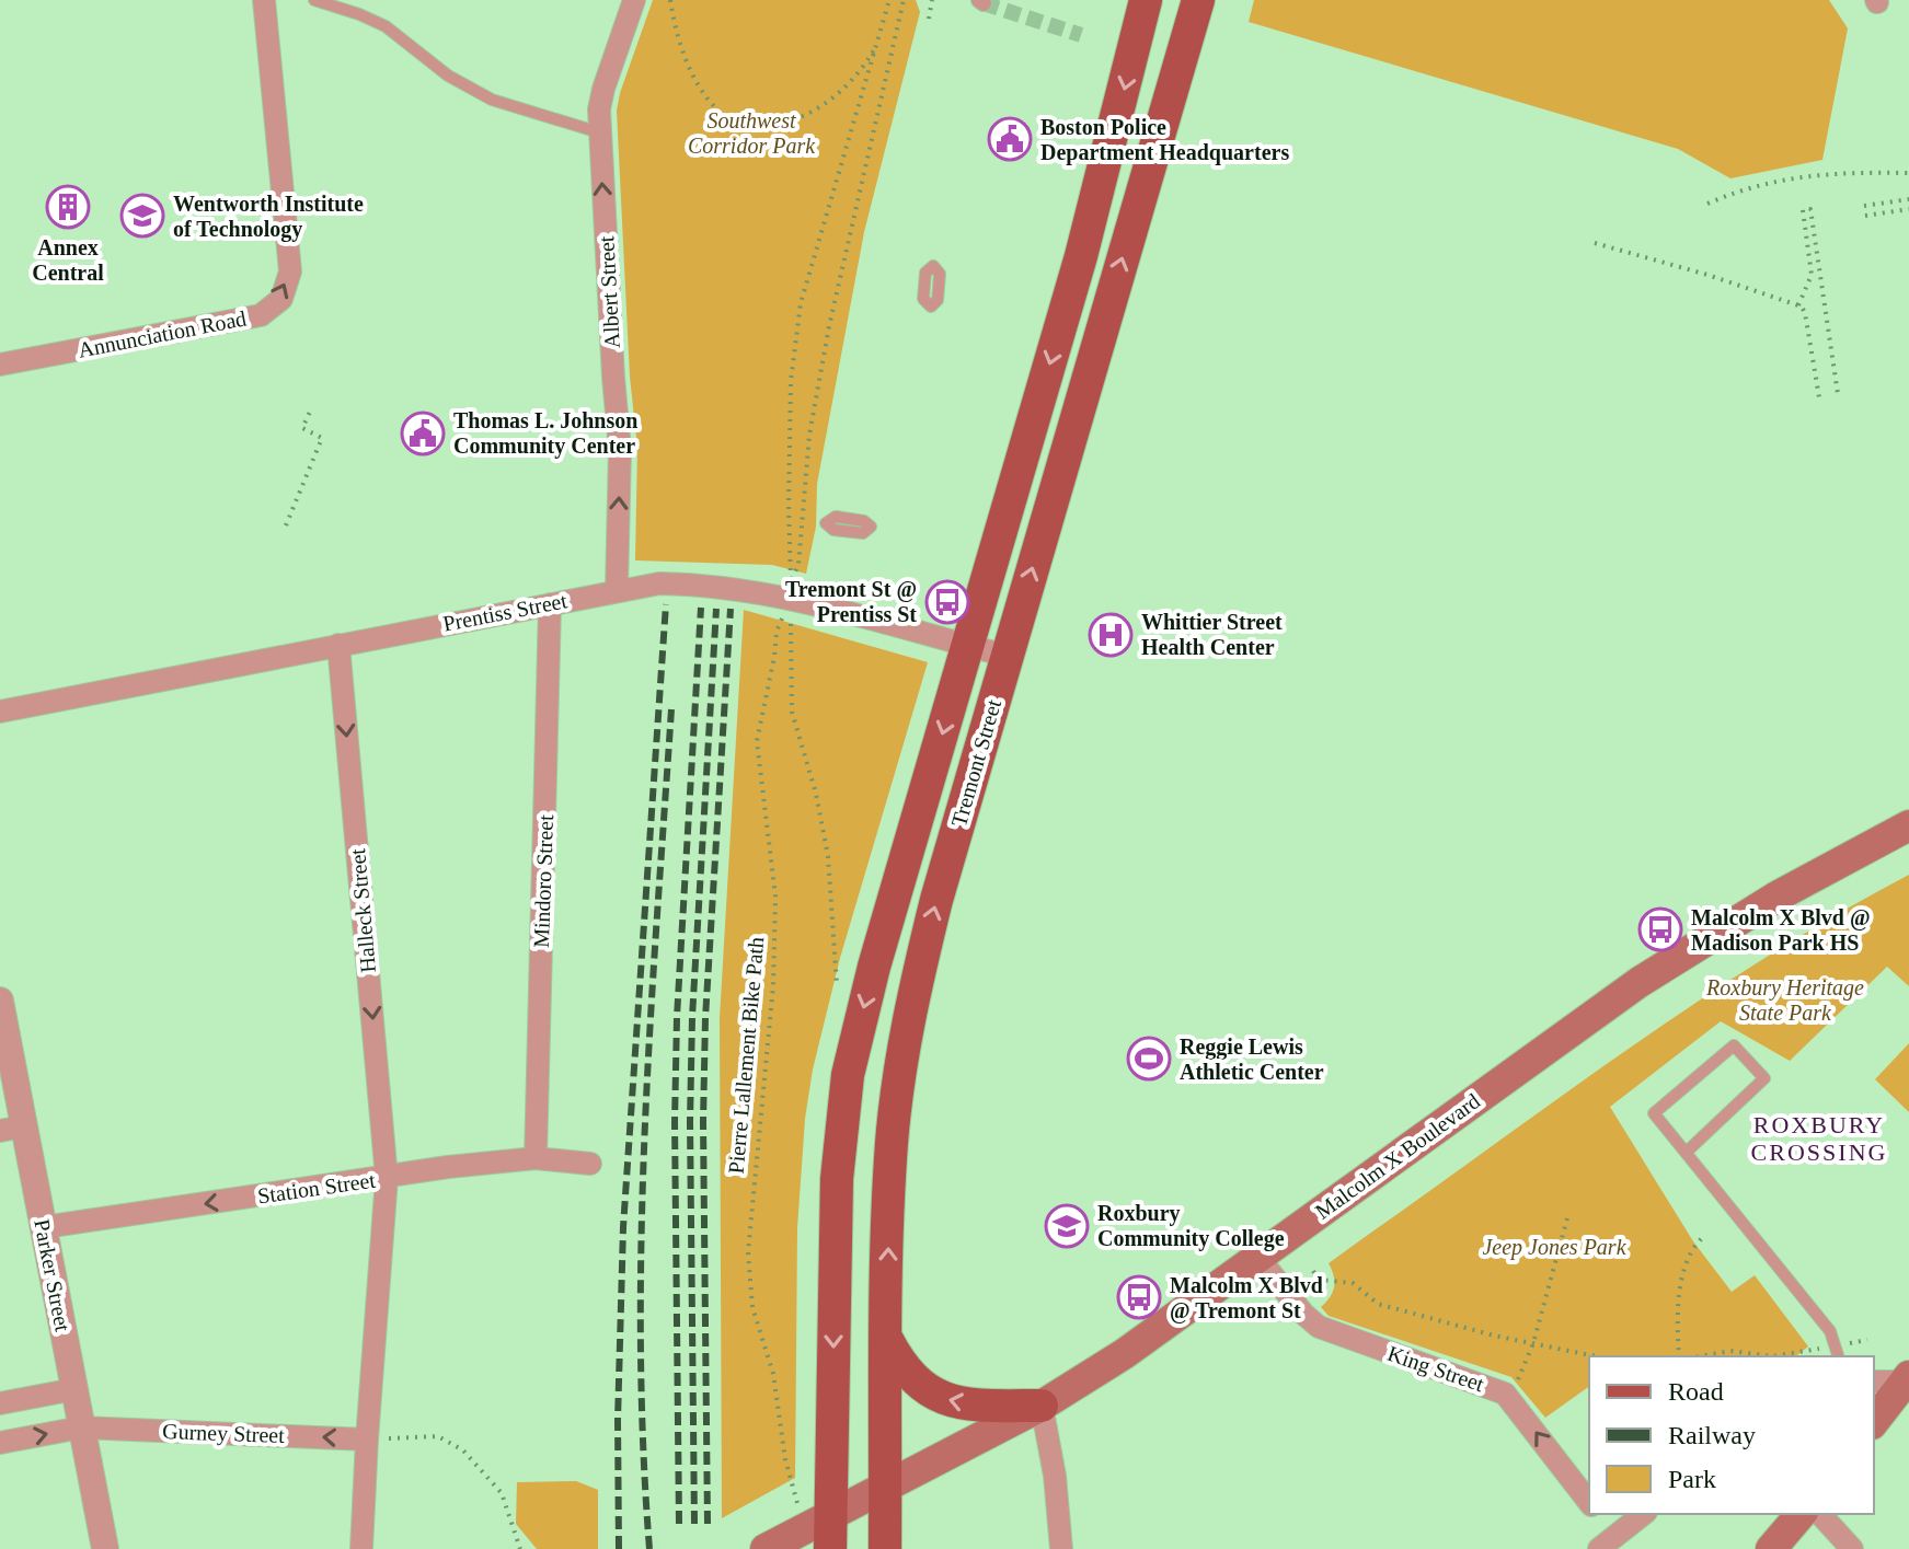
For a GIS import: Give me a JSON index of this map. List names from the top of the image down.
{
  "streets": {
    "main road": ["Tremont Street", "Malcolm X Boulevard"],
    "street": [
      "Albert Street",
      "Annunciation Road",
      "Prentiss Street",
      "Mindoro Street",
      "Halleck Street",
      "Station Street",
      "Parker Street",
      "King Street",
      "Gurney Street"
    ],
    "path": ["Pierre Lallement Bike Path"]
  },
  "crossings": [
    ["Albert Street", "Prentiss Street"],
    ["Prentiss Street", "Tremont Street"],
    ["Prentiss Street", "Mindoro Street"],
    ["Prentiss Street", "Halleck Street"],
    ["Tremont Street", "Malcolm X Boulevard"],
    ["Mindoro Street", "Station Street"],
    ["Halleck Street", "Station Street"],
    ["Malcolm X Boulevard", "King Street"],
    ["Station Street", "Parker Street"],
    ["Parker Street", "Gurney Street"]
  ],
  "one_way": ["Albert Street", "Halleck Street", "Station Street"],
  "districts": ["ROXBURY CROSSING"],
  "parks": ["Southwest Corridor Park", "Roxbury Heritage State Park", "Jeep Jones Park"],
  "places": {
    "public building": ["Boston Police Department Headquarters", "Thomas L. Johnson Community Center"],
    "building": ["Annex Central"],
    "school or university": ["Wentworth Institute of Technology", "Roxbury Community College"],
    "bus stop": ["Tremont St @ Prentiss St", "Malcolm X Blvd @ Madison Park HS", "Malcolm X Blvd @ Tremont St"],
    "hospital": ["Whittier Street Health Center"],
    "sports": ["Reggie Lewis Athletic Center"]
  },
  "legend": ["Road", "Railway", "Park"]
}
